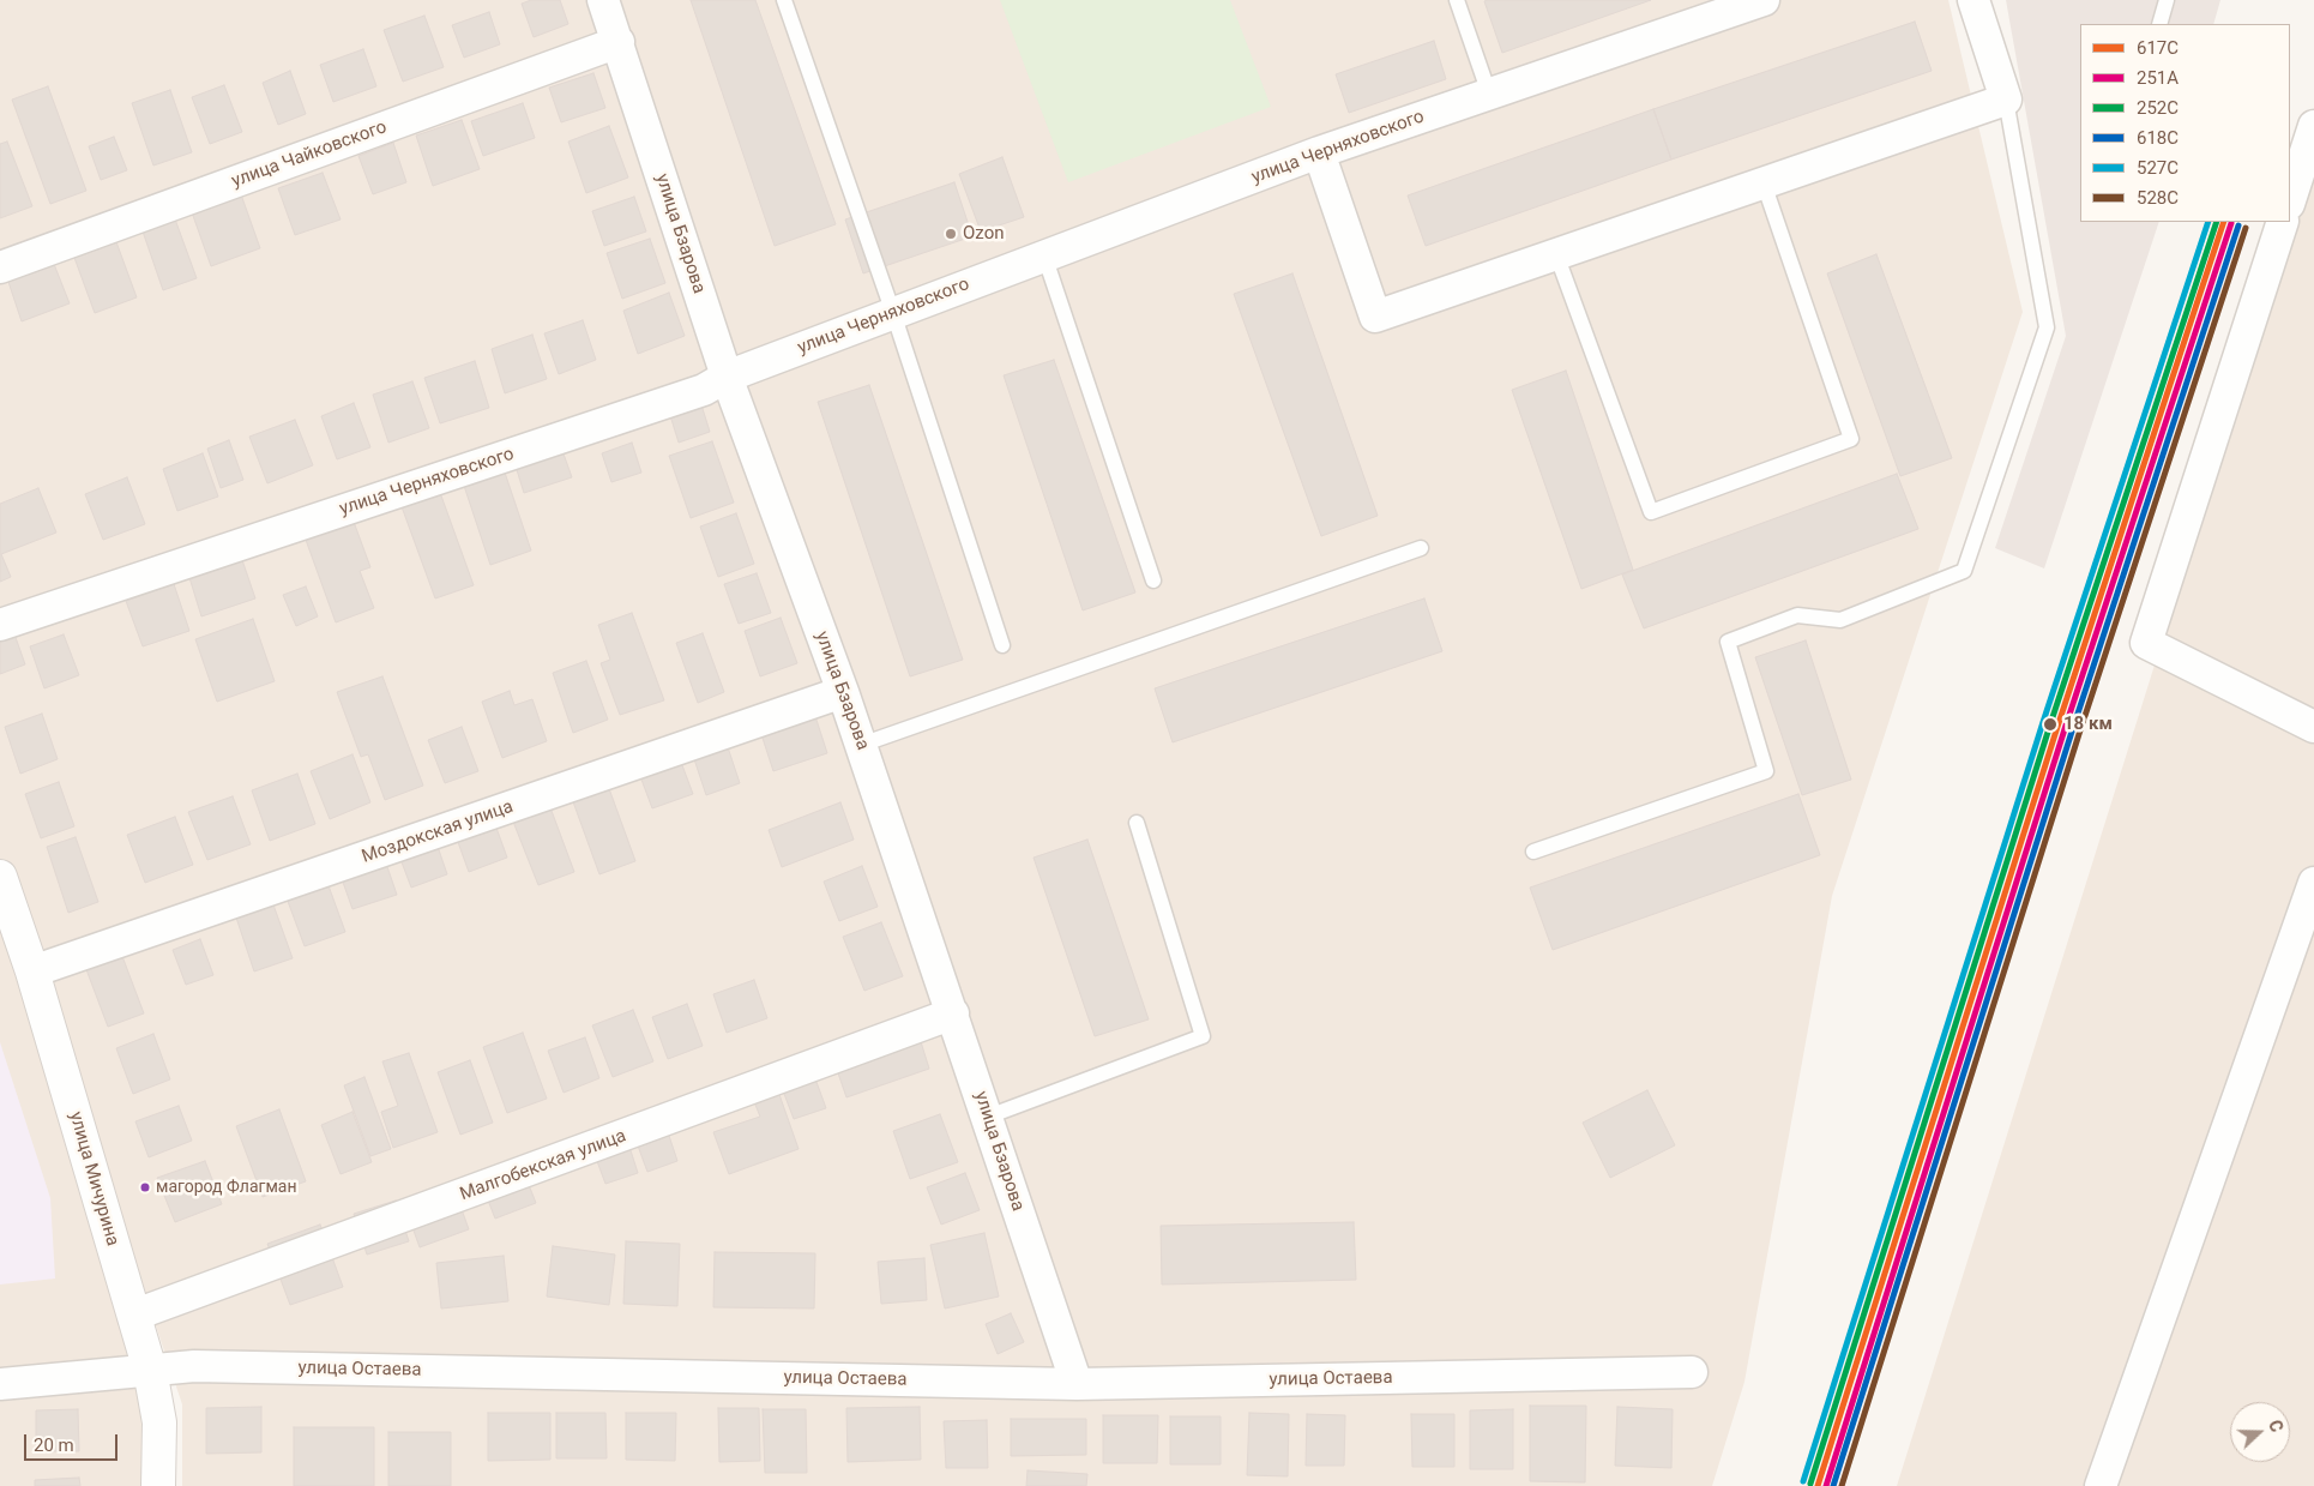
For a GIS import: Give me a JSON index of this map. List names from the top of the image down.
{
  "streets": {
    "street": [
      "улица Черняховского",
      "улица Чайковского",
      "улица Бзарова",
      "Моздокская улица",
      "Малгобекская улица",
      "улица Мичурина",
      "улица Остаева"
    ]
  },
  "crossings": [
    ["улица Черняховского", "улица Бзарова"],
    ["улица Чайковского", "улица Бзарова"],
    ["улица Бзарова", "Моздокская улица"],
    ["улица Бзарова", "Малгобекская улица"],
    ["улица Бзарова", "улица Остаева"],
    ["Моздокская улица", "улица Мичурина"],
    ["Малгобекская улица", "улица Мичурина"],
    ["улица Мичурина", "улица Остаева"]
  ],
  "places": ["Ozon", "18 км", "магород Флагман"],
  "lines": [
    "transit line 617C",
    "transit line 252С",
    "transit line 527С",
    "transit line 251А",
    "transit line 618С",
    "transit line 528С"
  ],
  "legend": [
    "617C",
    "251А",
    "252С",
    "618С",
    "527С",
    "528С"
  ],
  "scale_bar": "20 m",
  "north": "right"
}
